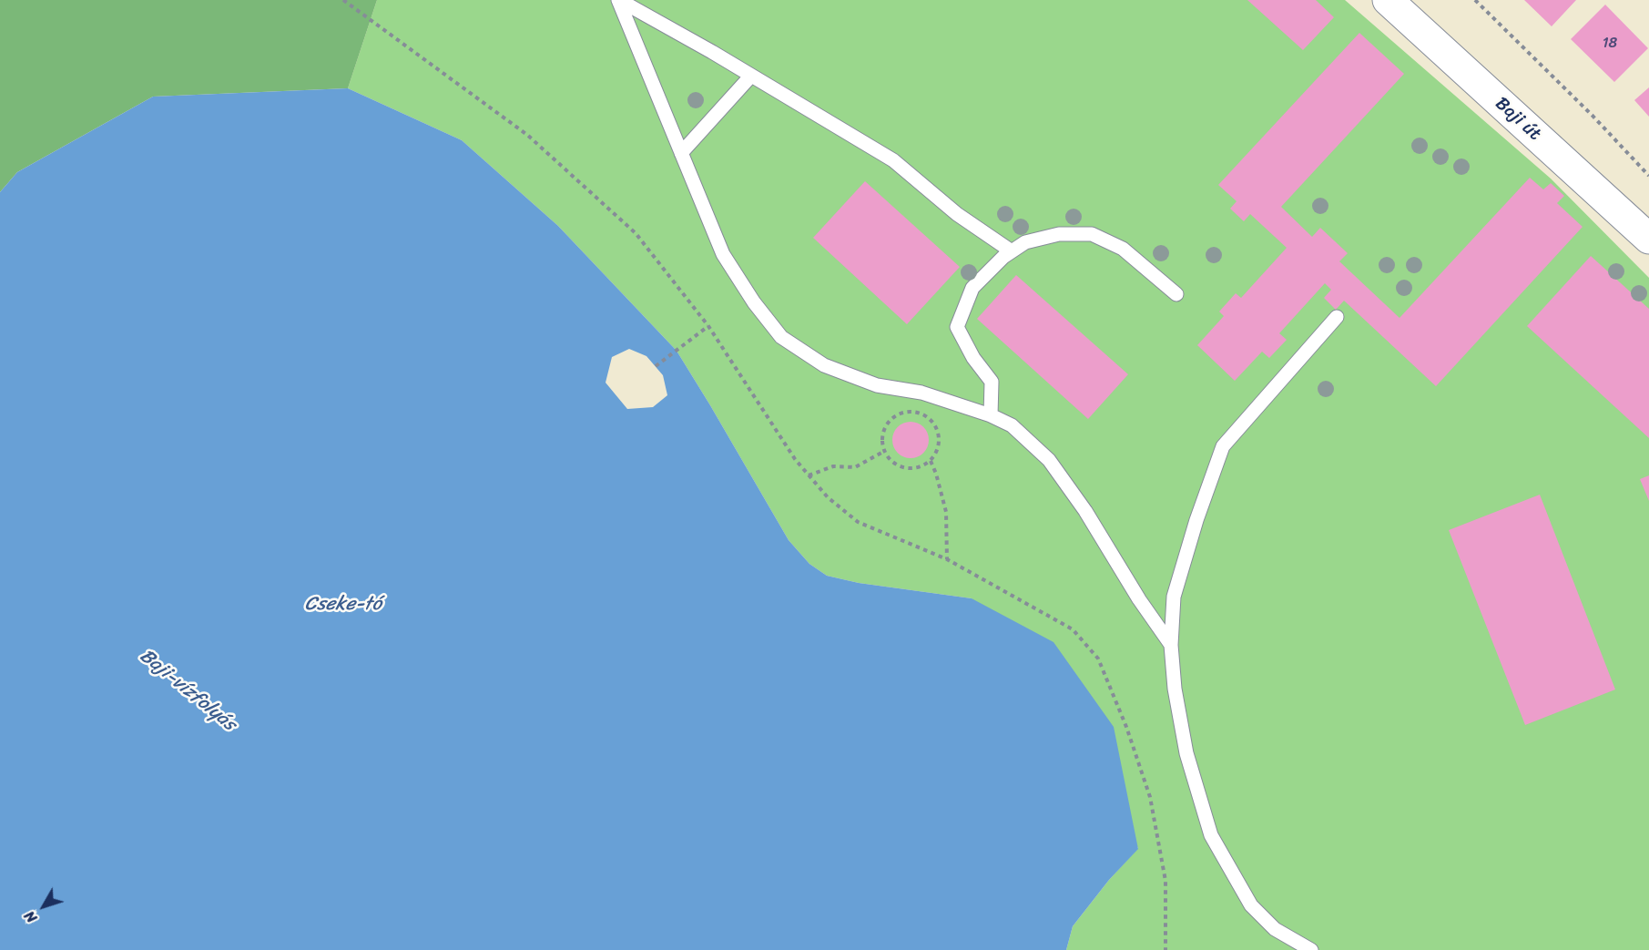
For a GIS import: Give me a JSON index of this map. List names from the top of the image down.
{
  "streets": {
    "street": ["Baji út"]
  },
  "water": ["Cseke-tó", "Baji-vízfolyás"],
  "house_numbers": ["18"],
  "north": "bottom left"
}
